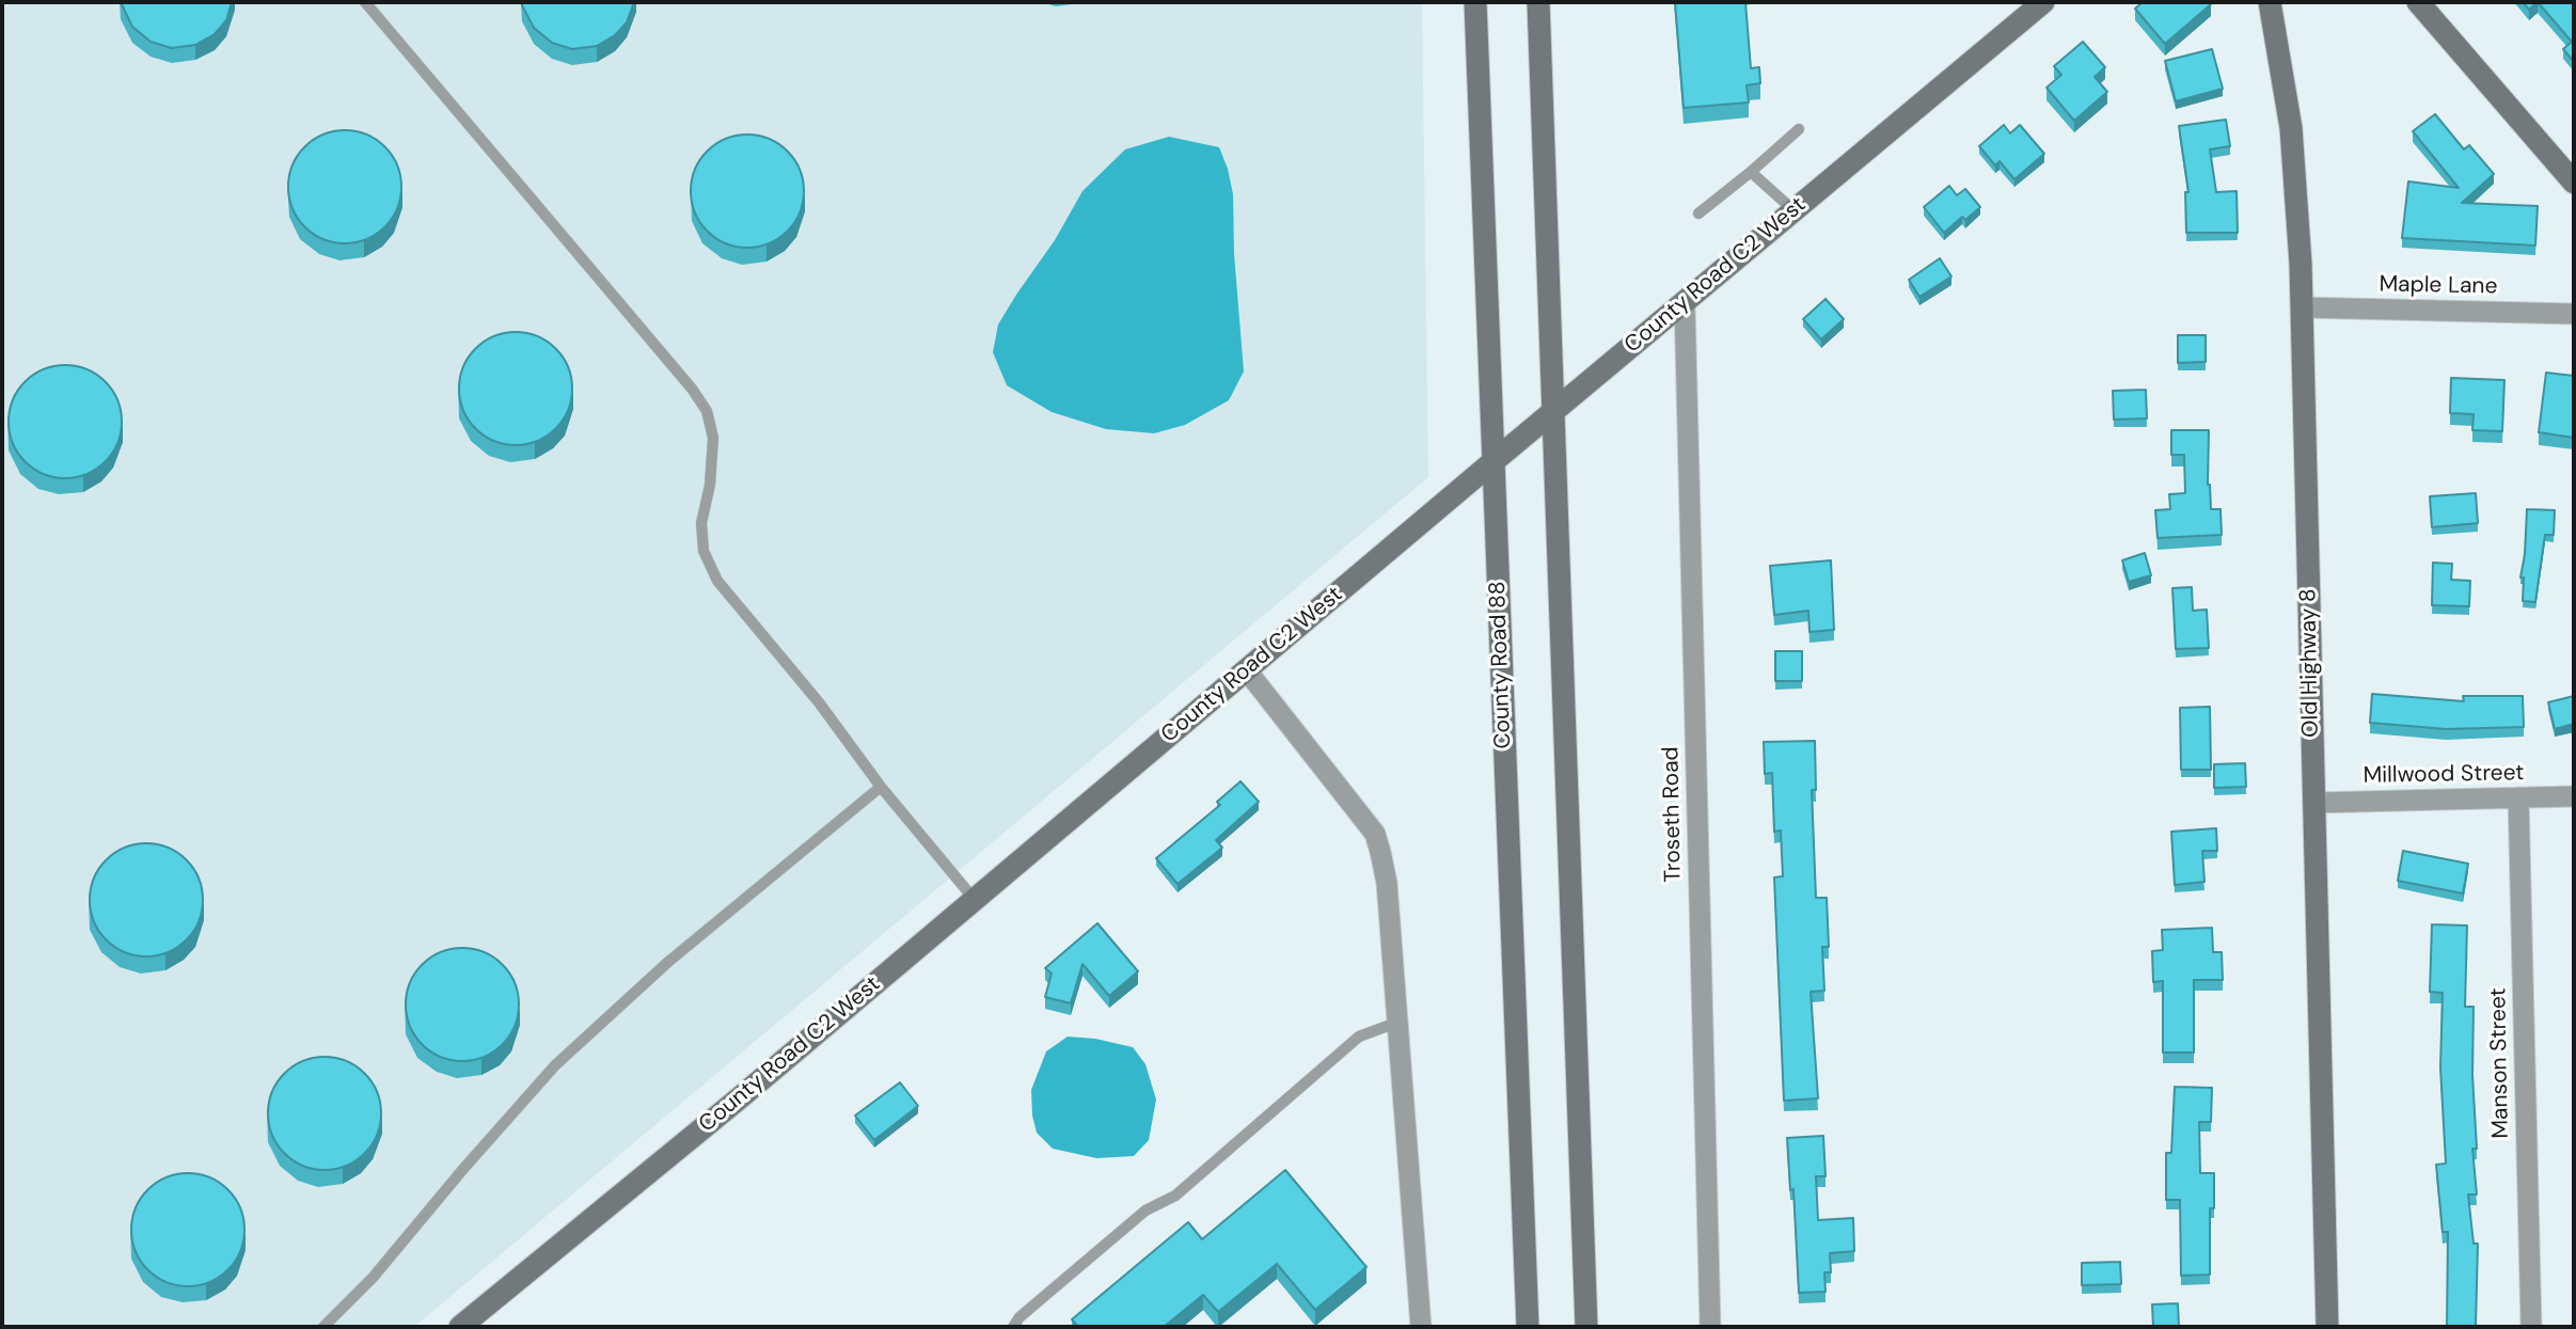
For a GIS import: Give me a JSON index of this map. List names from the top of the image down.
{
  "streets": {
    "street": [
      "County Road C2 West",
      "Maple Lane",
      "Old Highway 8",
      "County Road 88",
      "Millwood Street",
      "Troseth Road",
      "Manson Street"
    ]
  },
  "crossings": [
    ["County Road C2 West", "County Road 88"],
    ["County Road C2 West", "Troseth Road"],
    ["Maple Lane", "Old Highway 8"],
    ["Old Highway 8", "Millwood Street"],
    ["Millwood Street", "Manson Street"]
  ]
}
